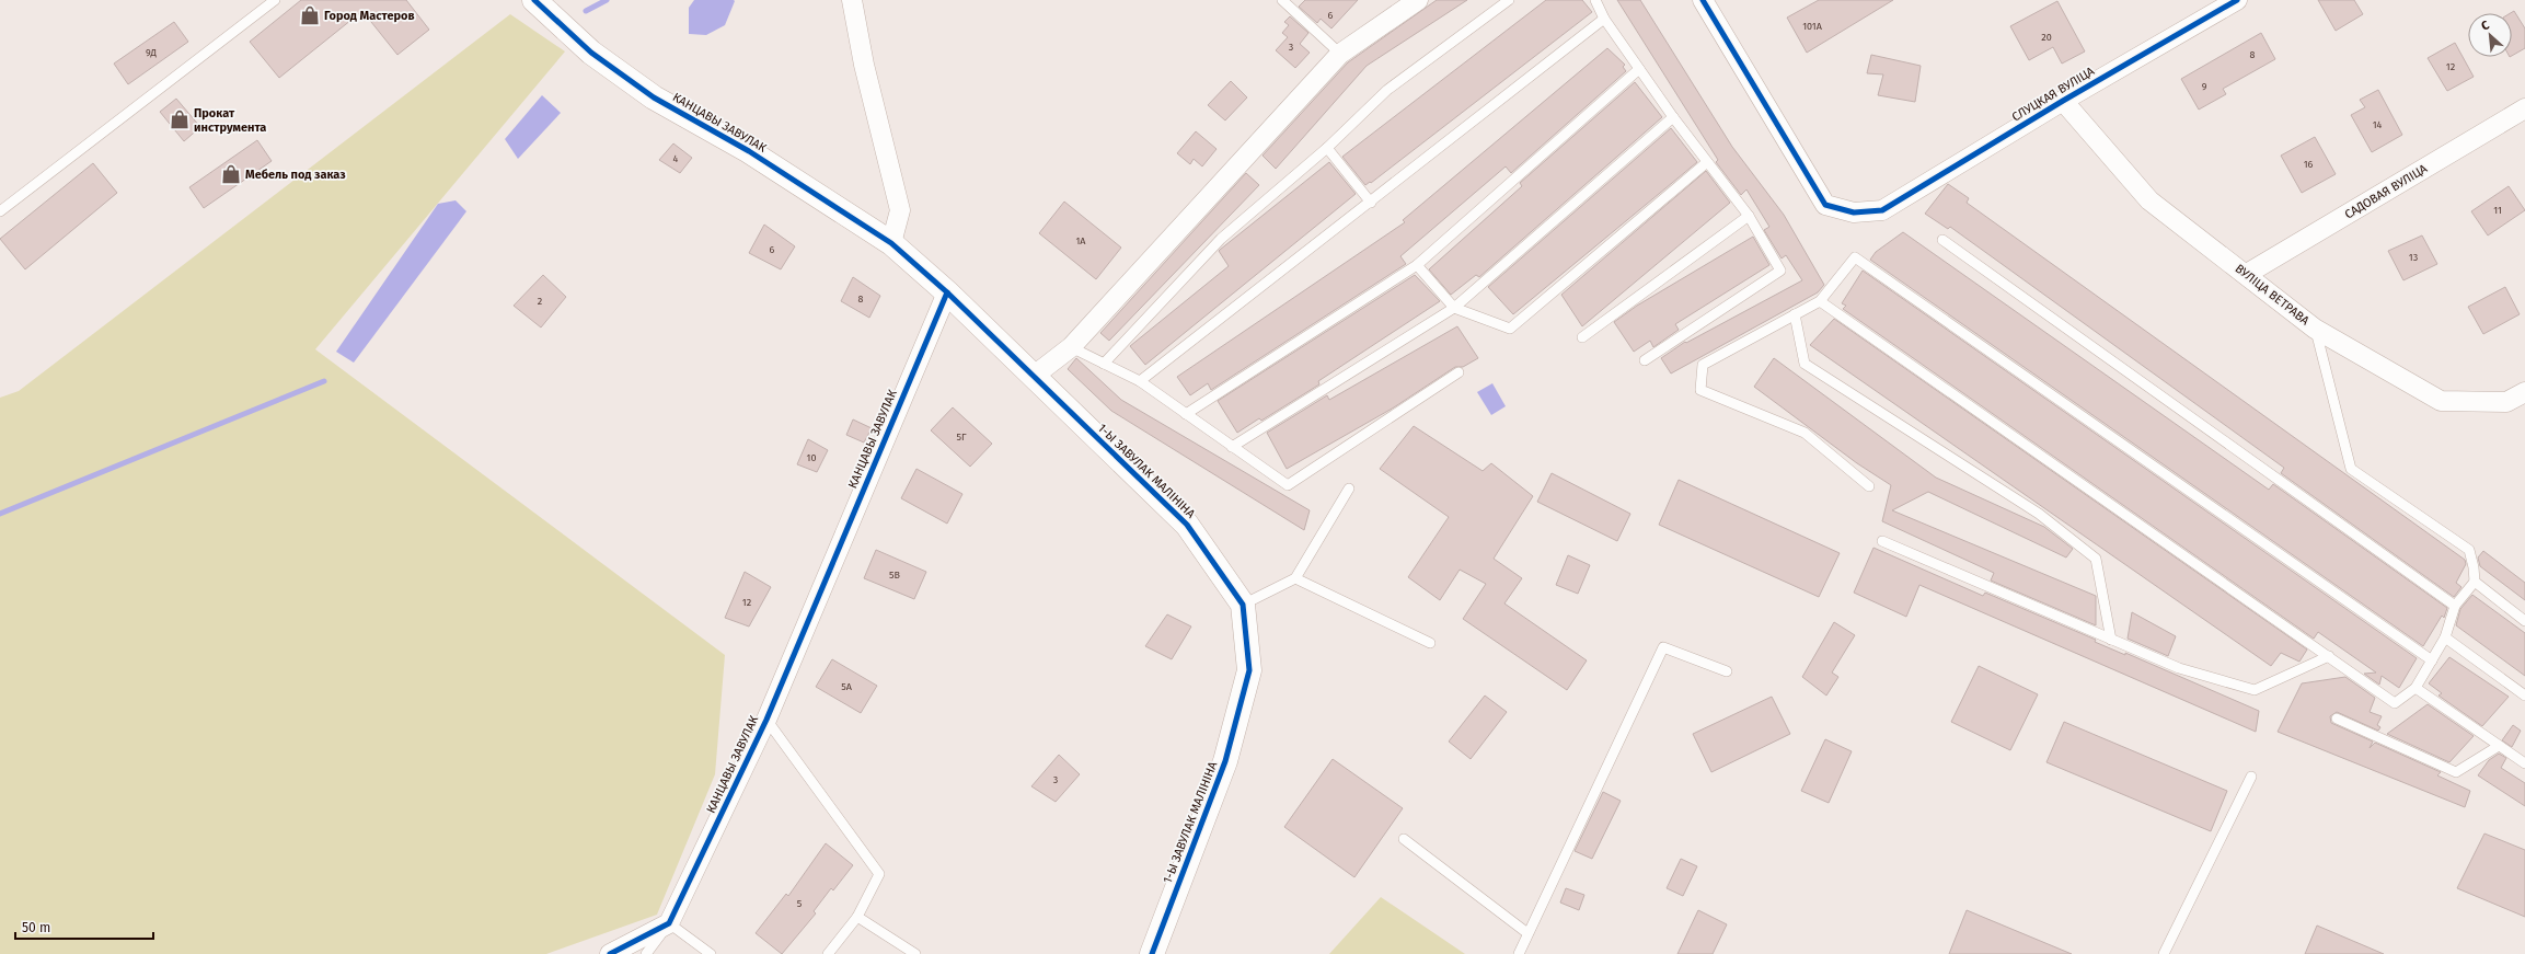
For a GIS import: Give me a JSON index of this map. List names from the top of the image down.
{
  "streets": {
    "street": [
      "СЛУЦКАЯ ВУЛІЦА",
      "КАНЦАВЫ ЗАВУЛАК",
      "САДОВАЯ ВУЛІЦА",
      "ВУЛІЦА ВЕТРАВА",
      "1-Ы ЗАВУЛАК МАЛІНІНА"
    ]
  },
  "crossings": [
    ["СЛУЦКАЯ ВУЛІЦА", "ВУЛІЦА ВЕТРАВА"],
    ["КАНЦАВЫ ЗАВУЛАК", "1-Ы ЗАВУЛАК МАЛІНІНА"],
    ["САДОВАЯ ВУЛІЦА", "ВУЛІЦА ВЕТРАВА"]
  ],
  "places": {
    "shop": ["Город Мастеров", "Прокат инструмента", "Мебель под заказ"]
  },
  "house_numbers": [
    "6",
    "101А",
    "20",
    "3",
    "9Д",
    "8",
    "12",
    "9",
    "14",
    "4",
    "16",
    "11",
    "1А",
    "6",
    "13",
    "8",
    "2",
    "5Г",
    "10",
    "5В",
    "12",
    "5А",
    "3",
    "5"
  ],
  "scale_bar": "50 m",
  "north": "top left"
}
